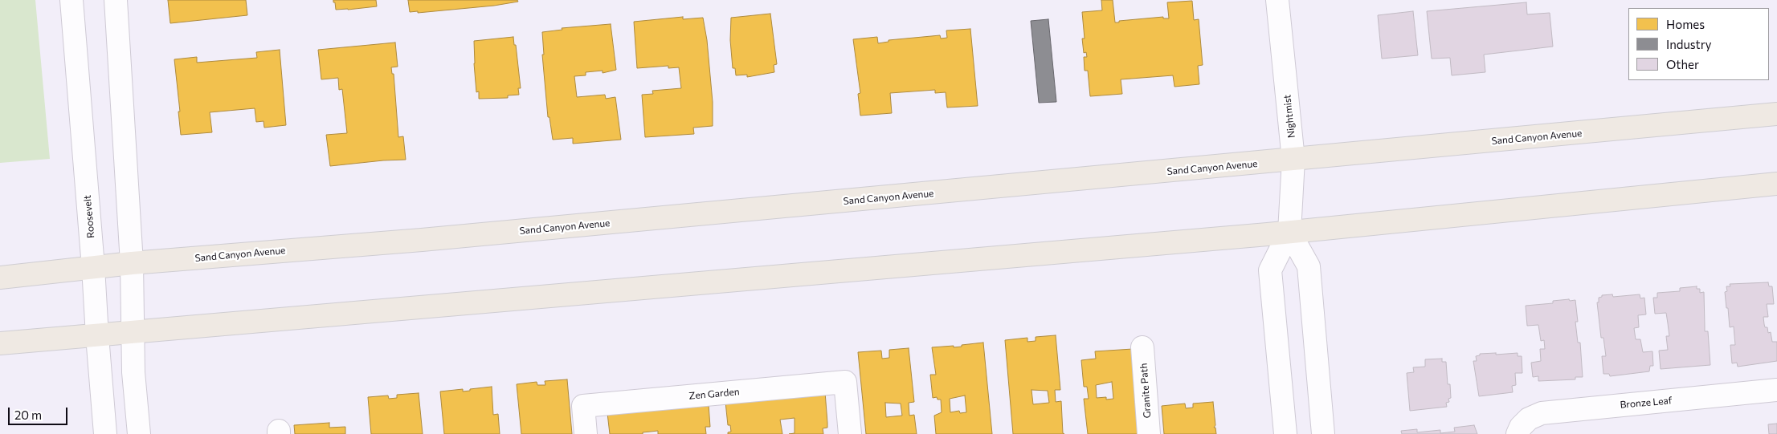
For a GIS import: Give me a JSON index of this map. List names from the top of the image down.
{
  "streets": {
    "main road": ["Sand Canyon Avenue"],
    "street": [
      "Nightmist",
      "Roosevelt",
      "Granite Path",
      "Zen Garden",
      "Bronze Leaf"
    ]
  },
  "crossings": [
    ["Nightmist", "Sand Canyon Avenue"],
    ["Sand Canyon Avenue", "Roosevelt"]
  ],
  "legend": ["Homes", "Industry", "Other"],
  "scale_bar": "20 m"
}
